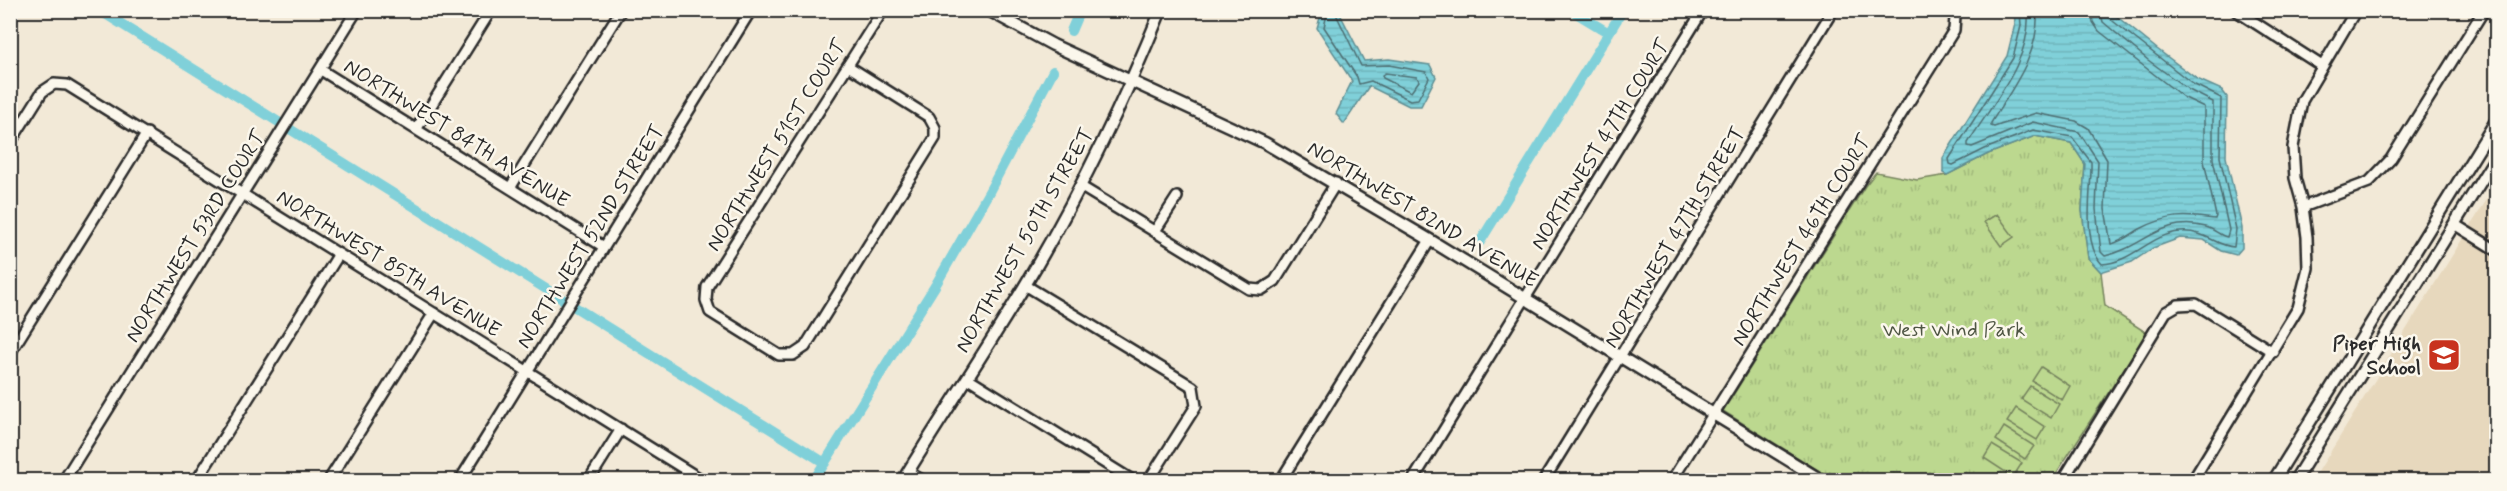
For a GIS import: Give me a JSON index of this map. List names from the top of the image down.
{
  "streets": {
    "street": [
      "NORTHWEST 84TH AVENUE",
      "NORTHWEST 47TH COURT",
      "NORTHWEST 51ST COURT",
      "NORTHWEST 82ND AVENUE",
      "NORTHWEST 53RD COURT",
      "NORTHWEST 52ND STREET",
      "NORTHWEST 47TH STREET",
      "NORTHWEST 50TH STREET",
      "NORTHWEST 46TH COURT",
      "NORTHWEST 85TH AVENUE"
    ]
  },
  "crossings": [
    ["NORTHWEST 84TH AVENUE", "NORTHWEST 53RD COURT"],
    ["NORTHWEST 84TH AVENUE", "NORTHWEST 52ND STREET"],
    ["NORTHWEST 47TH COURT", "NORTHWEST 82ND AVENUE"],
    ["NORTHWEST 82ND AVENUE", "NORTHWEST 47TH STREET"],
    ["NORTHWEST 82ND AVENUE", "NORTHWEST 50TH STREET"],
    ["NORTHWEST 82ND AVENUE", "NORTHWEST 46TH COURT"],
    ["NORTHWEST 53RD COURT", "NORTHWEST 85TH AVENUE"],
    ["NORTHWEST 52ND STREET", "NORTHWEST 85TH AVENUE"]
  ],
  "parks": ["West Wind Park"],
  "places": {
    "school or university": ["Piper High School"]
  }
}
